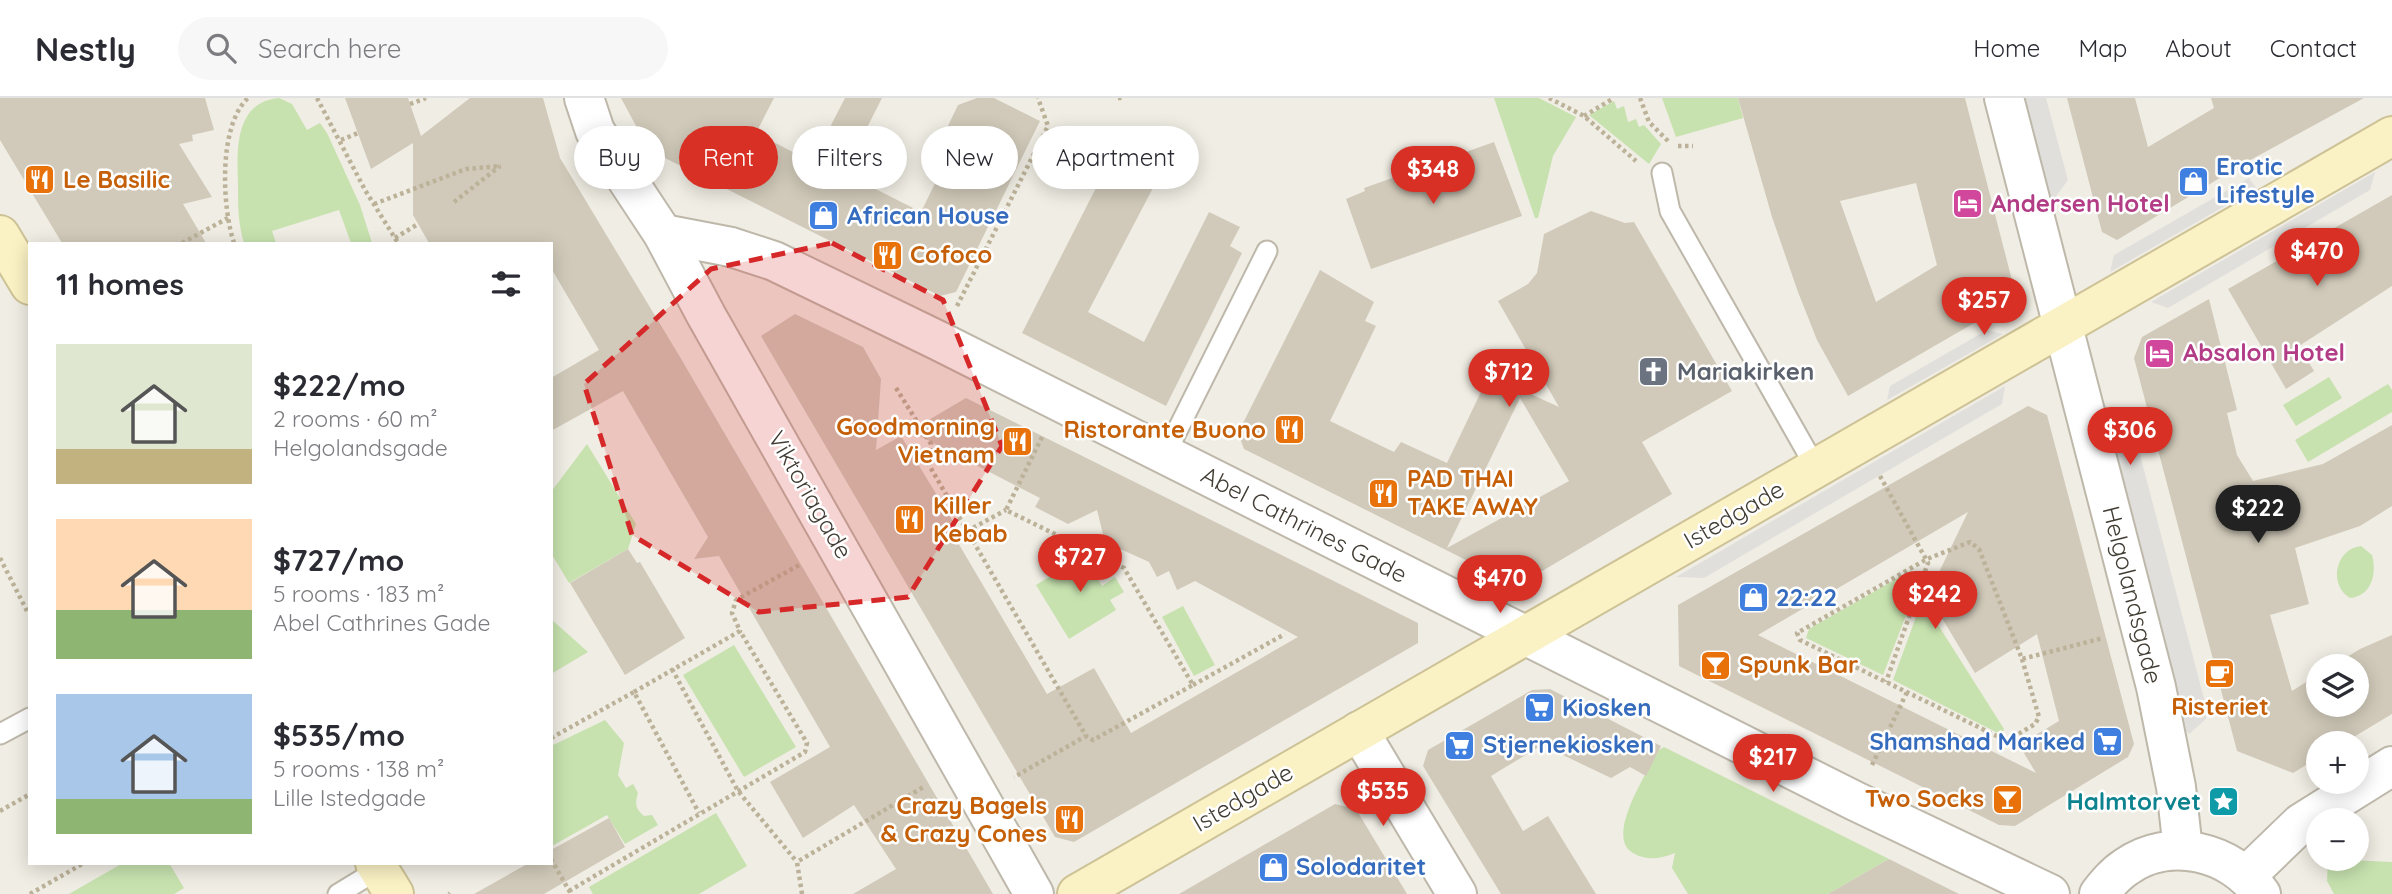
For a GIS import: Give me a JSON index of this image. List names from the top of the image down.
{
  "streets": {
    "street": [
      "Viktoriagade",
      "Istedgade",
      "Abel Cathrines Gade",
      "Helgolandsgade"
    ]
  },
  "crossings": [
    ["Viktoriagade", "Abel Cathrines Gade"],
    ["Istedgade", "Abel Cathrines Gade"],
    ["Istedgade", "Helgolandsgade"]
  ],
  "places": {
    "restaurant": [
      "Le Basilic",
      "Cofoco",
      "Ristorante Buono",
      "Goodmorning Vietnam",
      "PAD THAI TAKE AWAY",
      "Killer Kebab",
      "Crazy Bagels & Crazy Cones"
    ],
    "shop": [
      "Erotic Lifestyle",
      "African House",
      "22:22",
      "Solodaritet"
    ],
    "hotel": ["Andersen Hotel", "Absalon Hotel"],
    "church": ["Mariakirken"],
    "bar": ["Spunk Bar", "Two Socks"],
    "cafe": ["Risteriet"],
    "supermarket": ["Kiosken", "Shamshad Marked", "Stjernekiosken"],
    "place": ["Halmtorvet"]
  },
  "page": {
    "header": "Nestly",
    "search": "Search here",
    "nav": [
      "Home",
      "Map",
      "About",
      "Contact"
    ],
    "chip": [
      "Buy",
      "Rent",
      "Filters",
      "New",
      "Apartment"
    ],
    "price": [
      "$348",
      "$470",
      "$257",
      "$712",
      "$306",
      "$222",
      "$727",
      "$470",
      "$242",
      "$217",
      "$535"
    ],
    "heading": "11 homes",
    "list": [
      {
        "name": "$222/mo",
        "note": "2 rooms · 60 m² · Helgolandsgade"
      },
      {
        "name": "$727/mo",
        "note": "5 rooms · 183 m² · Abel Cathrines Gade"
      },
      {
        "name": "$535/mo",
        "note": "5 rooms · 138 m² · Lille Istedgade"
      }
    ],
    "map_buttons": ["+", "−"]
  }
}
